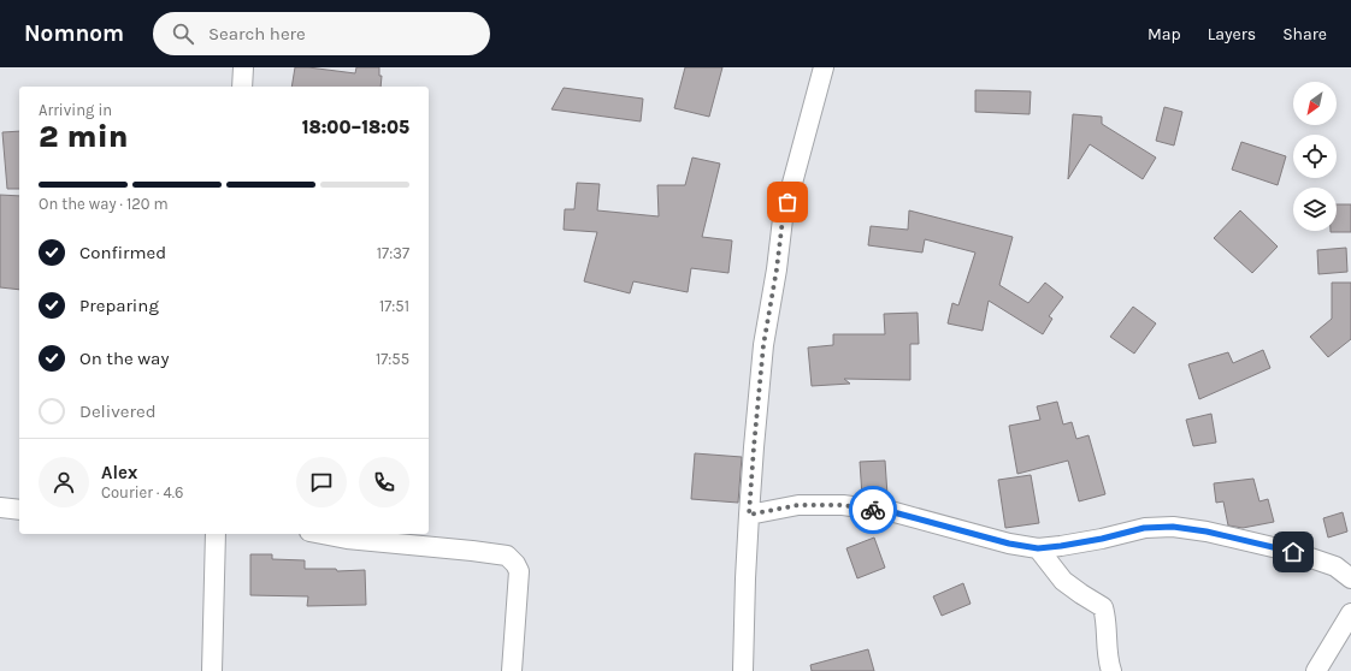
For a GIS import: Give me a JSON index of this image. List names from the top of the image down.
{
  "north": "bottom left",
  "page": {
    "header": "Nomnom",
    "search": "Search here",
    "nav": ["Map", "Layers", "Share"],
    "heading": ["2 min", "Arriving in", "18:00–18:05"],
    "panel": ["Alex", "Courier · 4.6"],
    "bar": "On the way · 120 m",
    "list": [
      ["Confirmed", "17:37"],
      ["Preparing", "17:51"],
      ["On the way", "17:55"],
      "Delivered"
    ]
  }
}
